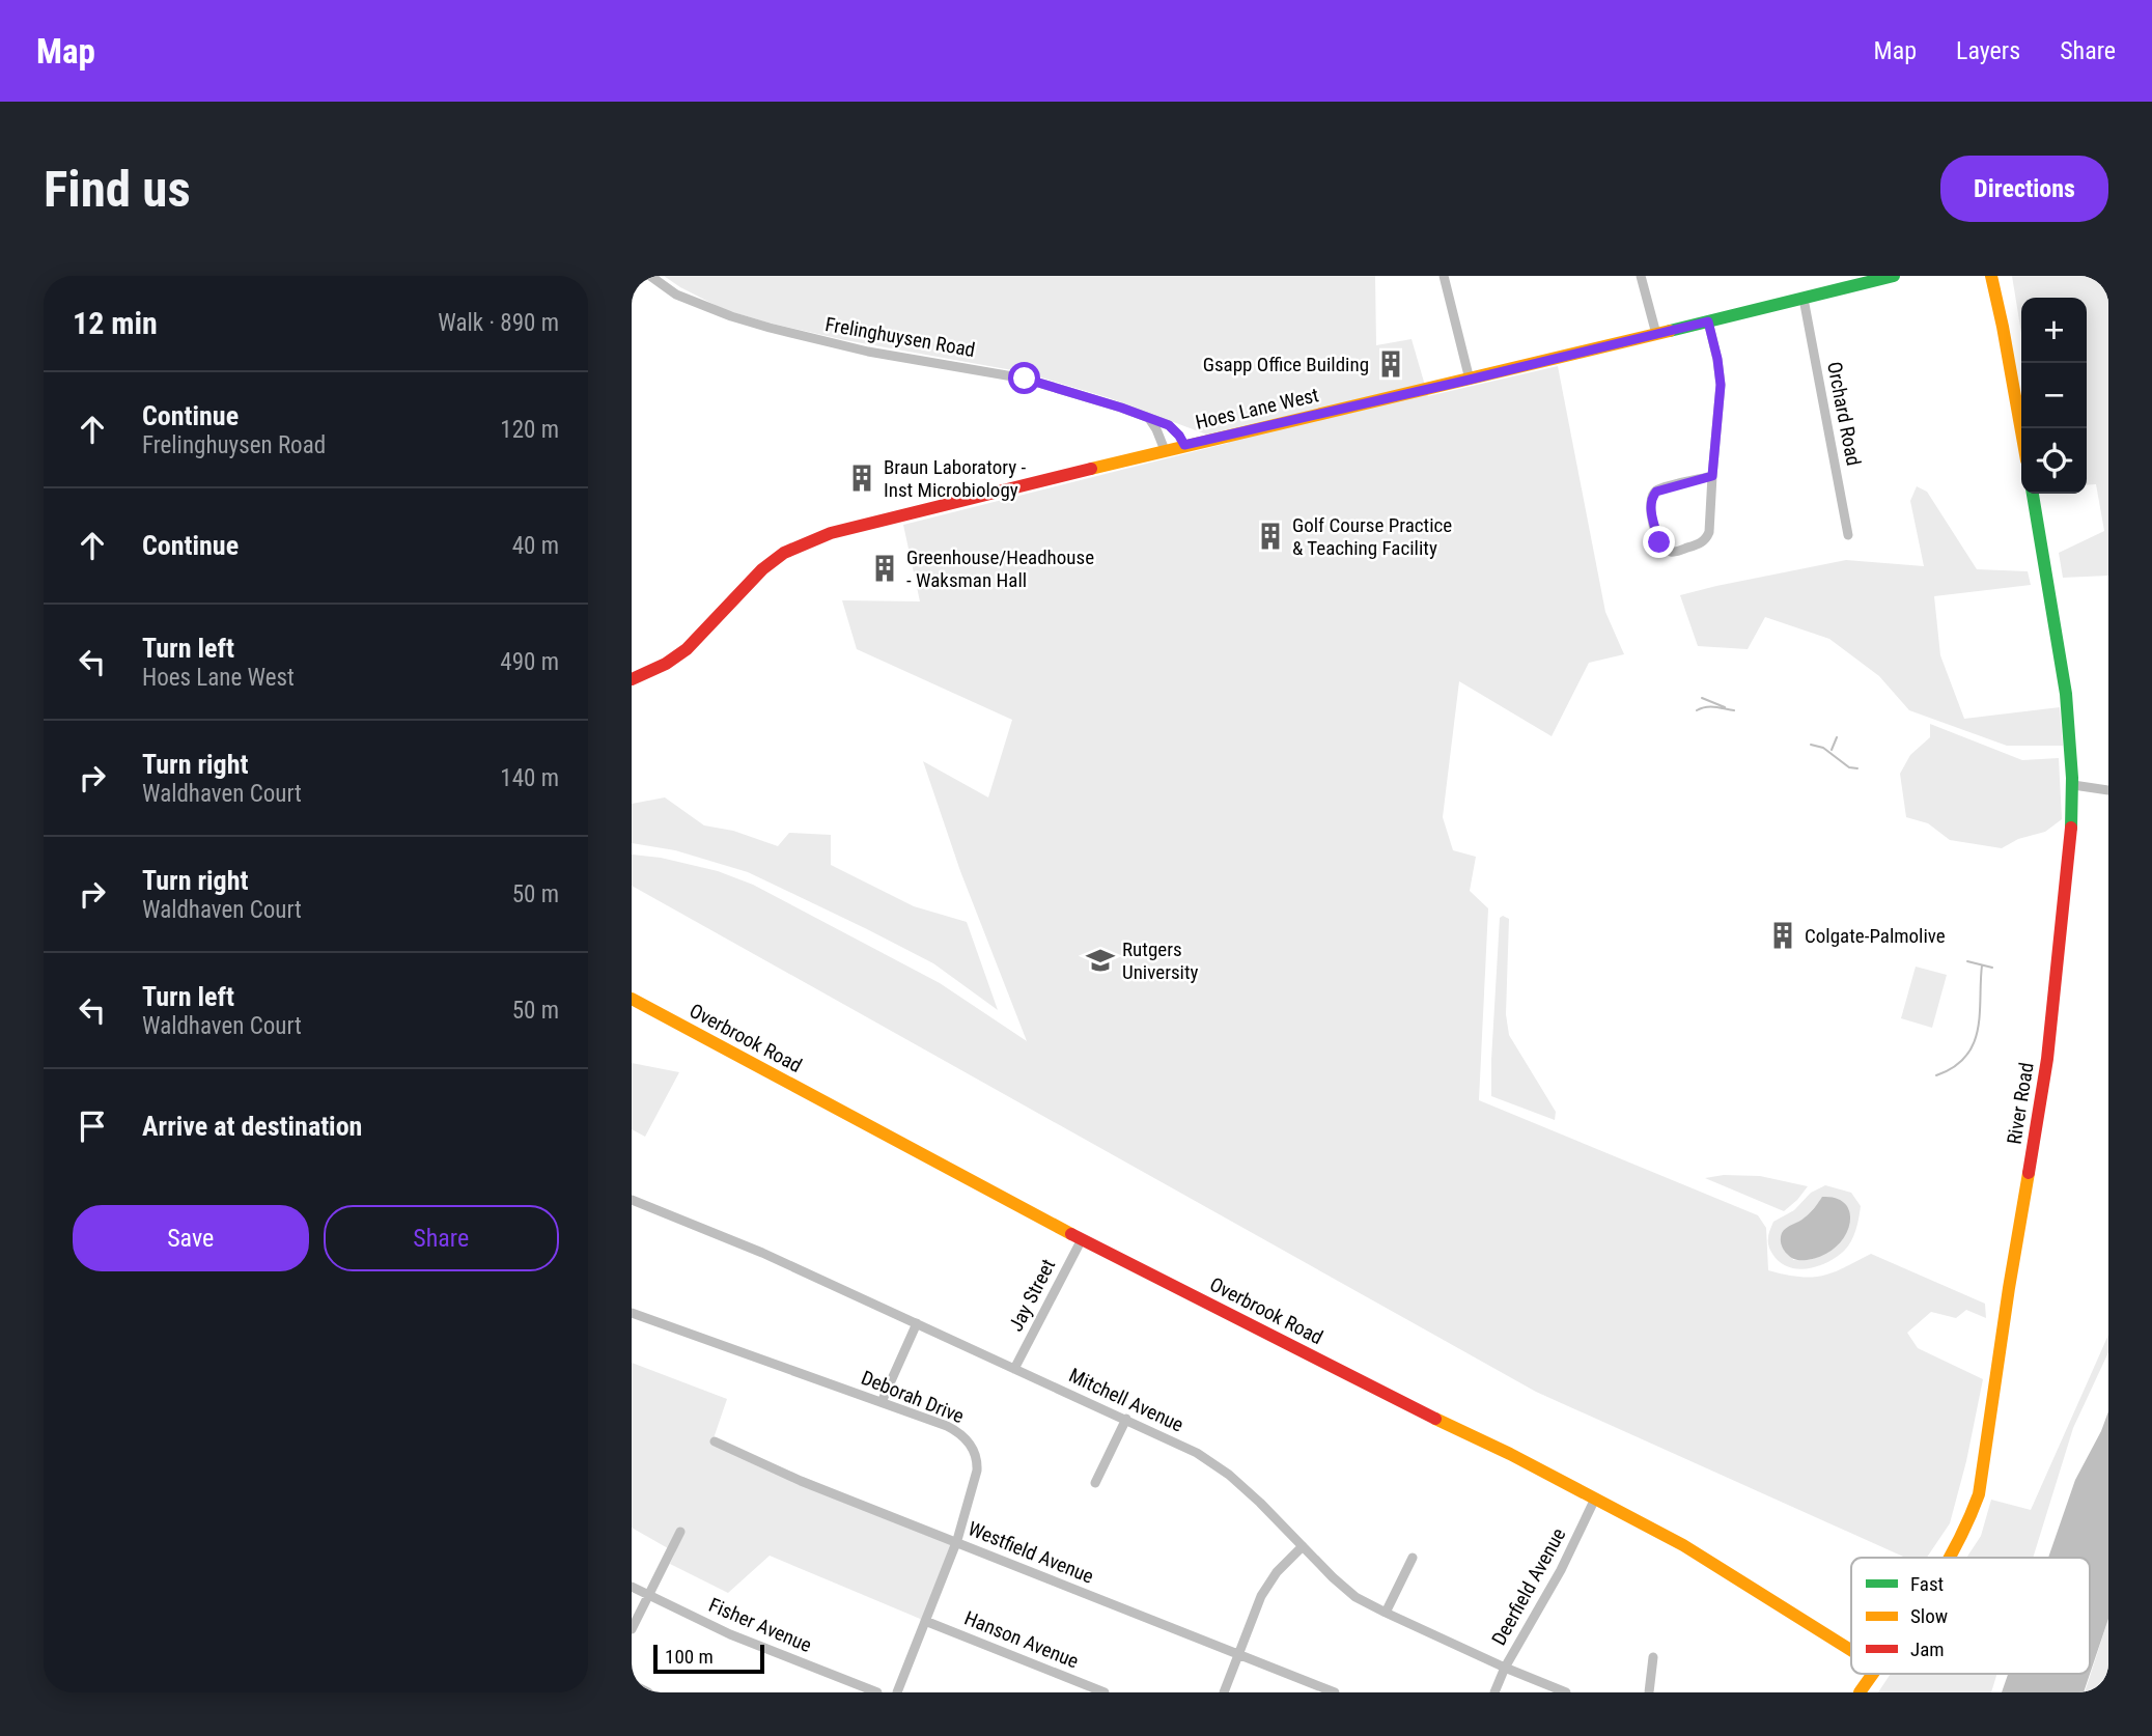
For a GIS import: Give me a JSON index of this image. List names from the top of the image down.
{
  "streets": {
    "street": [
      "Frelinghuysen Road",
      "Hoes Lane West",
      "Orchard Road",
      "Overbrook Road",
      "River Road",
      "Jay Street",
      "Deborah Drive",
      "Mitchell Avenue",
      "Westfield Avenue",
      "Deerfield Avenue",
      "Fisher Avenue",
      "Hanson Avenue"
    ]
  },
  "crossings": [
    ["Frelinghuysen Road", "Hoes Lane West"],
    ["Hoes Lane West", "Orchard Road"],
    ["Overbrook Road", "Jay Street"],
    ["Overbrook Road", "Deerfield Avenue"],
    ["Jay Street", "Mitchell Avenue"],
    ["Deborah Drive", "Westfield Avenue"],
    ["Deborah Drive", "Hanson Avenue"],
    ["Mitchell Avenue", "Deerfield Avenue"]
  ],
  "places": {
    "building": [
      "Gsapp Office Building",
      "Braun Laboratory - Inst Microbiology",
      "Golf Course Practice & Teaching Facility",
      "Greenhouse/Headhouse - Waksman Hall",
      "Colgate-Palmolive"
    ],
    "school or university": ["Rutgers University"]
  },
  "legend": ["Fast", "Slow", "Jam"],
  "scale_bar": "100 m",
  "page": {
    "header": "Map",
    "nav": ["Map", "Layers", "Share"],
    "buttons": [
      "Directions",
      ["Save", "Share"]
    ],
    "title": "Find us",
    "heading": ["12 min", "Walk · 890 m"],
    "map_buttons": ["+", "−"],
    "list": [
      ["Continue", "Frelinghuysen Road", "120 m"],
      ["Continue", "40 m"],
      ["Turn left", "Hoes Lane West", "490 m"],
      ["Turn right", "Waldhaven Court", "140 m"],
      ["Turn right", "Waldhaven Court", "50 m"],
      ["Turn left", "Waldhaven Court", "50 m"],
      "Arrive at destination"
    ],
    "scale": "100 m"
  }
}
